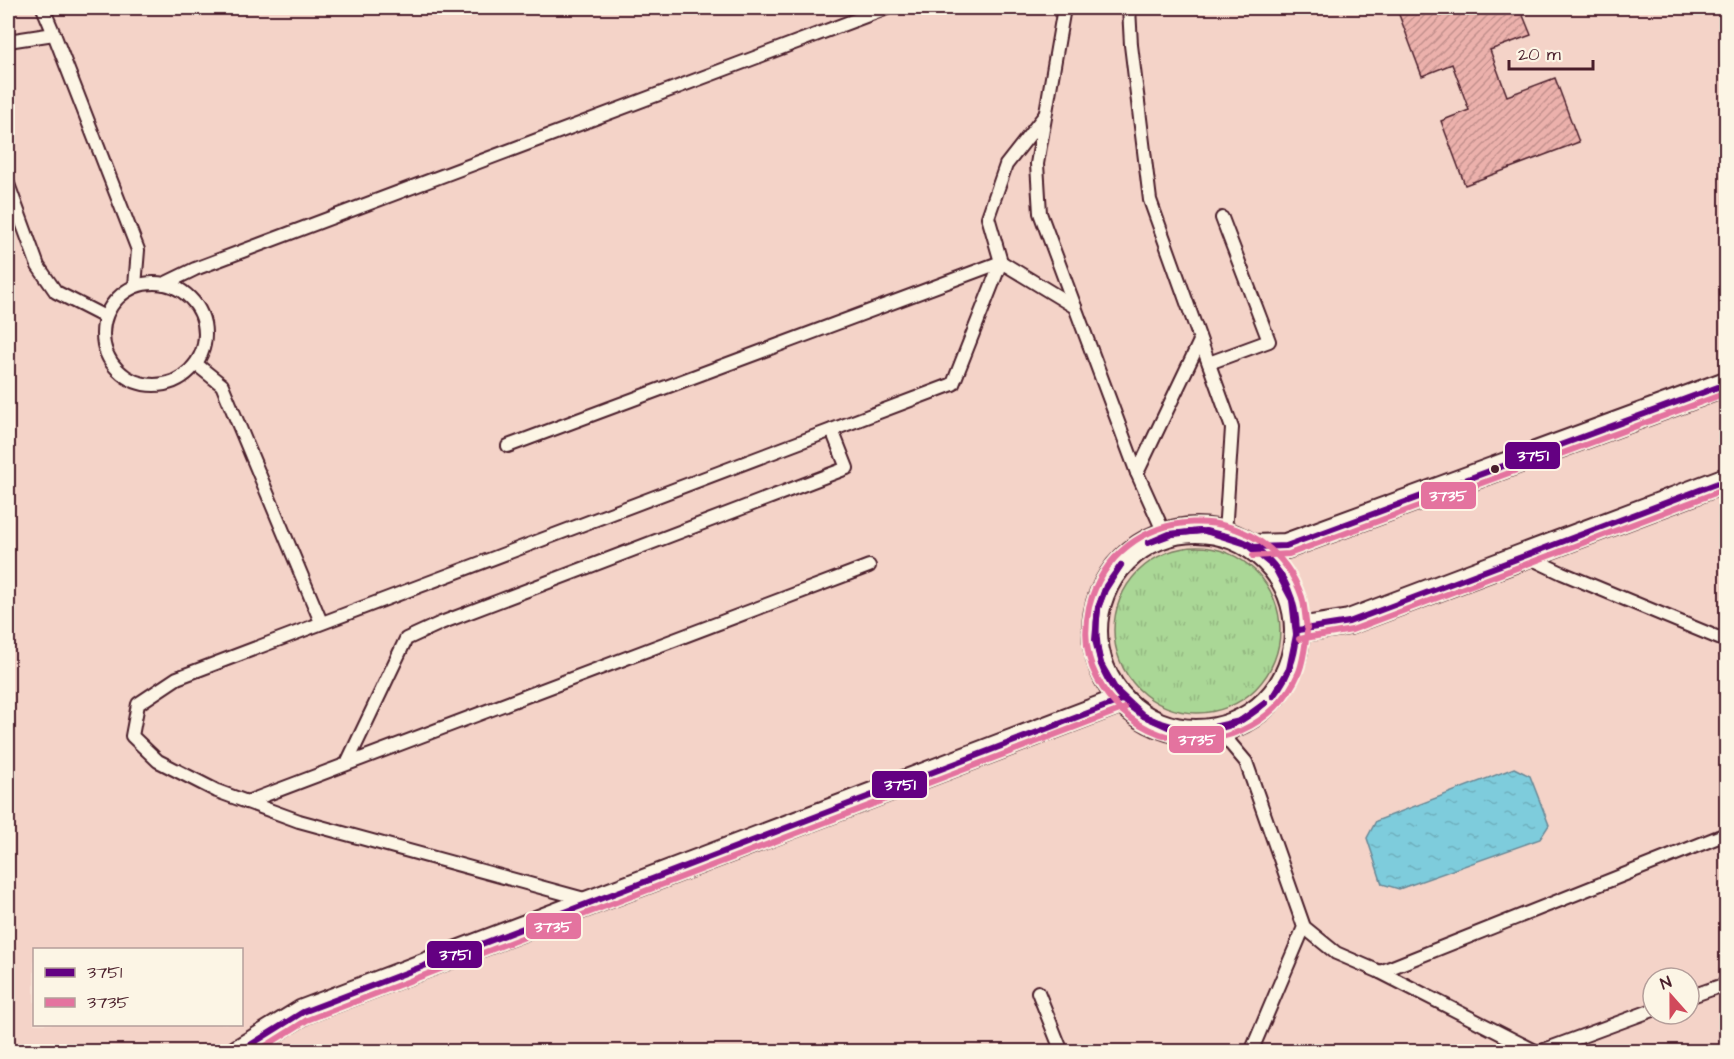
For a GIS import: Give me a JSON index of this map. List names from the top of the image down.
{
  "lines": ["transit line 3751", "transit line 3735"],
  "legend": ["3751", "3735"],
  "scale_bar": "20 m",
  "north": "top"
}
